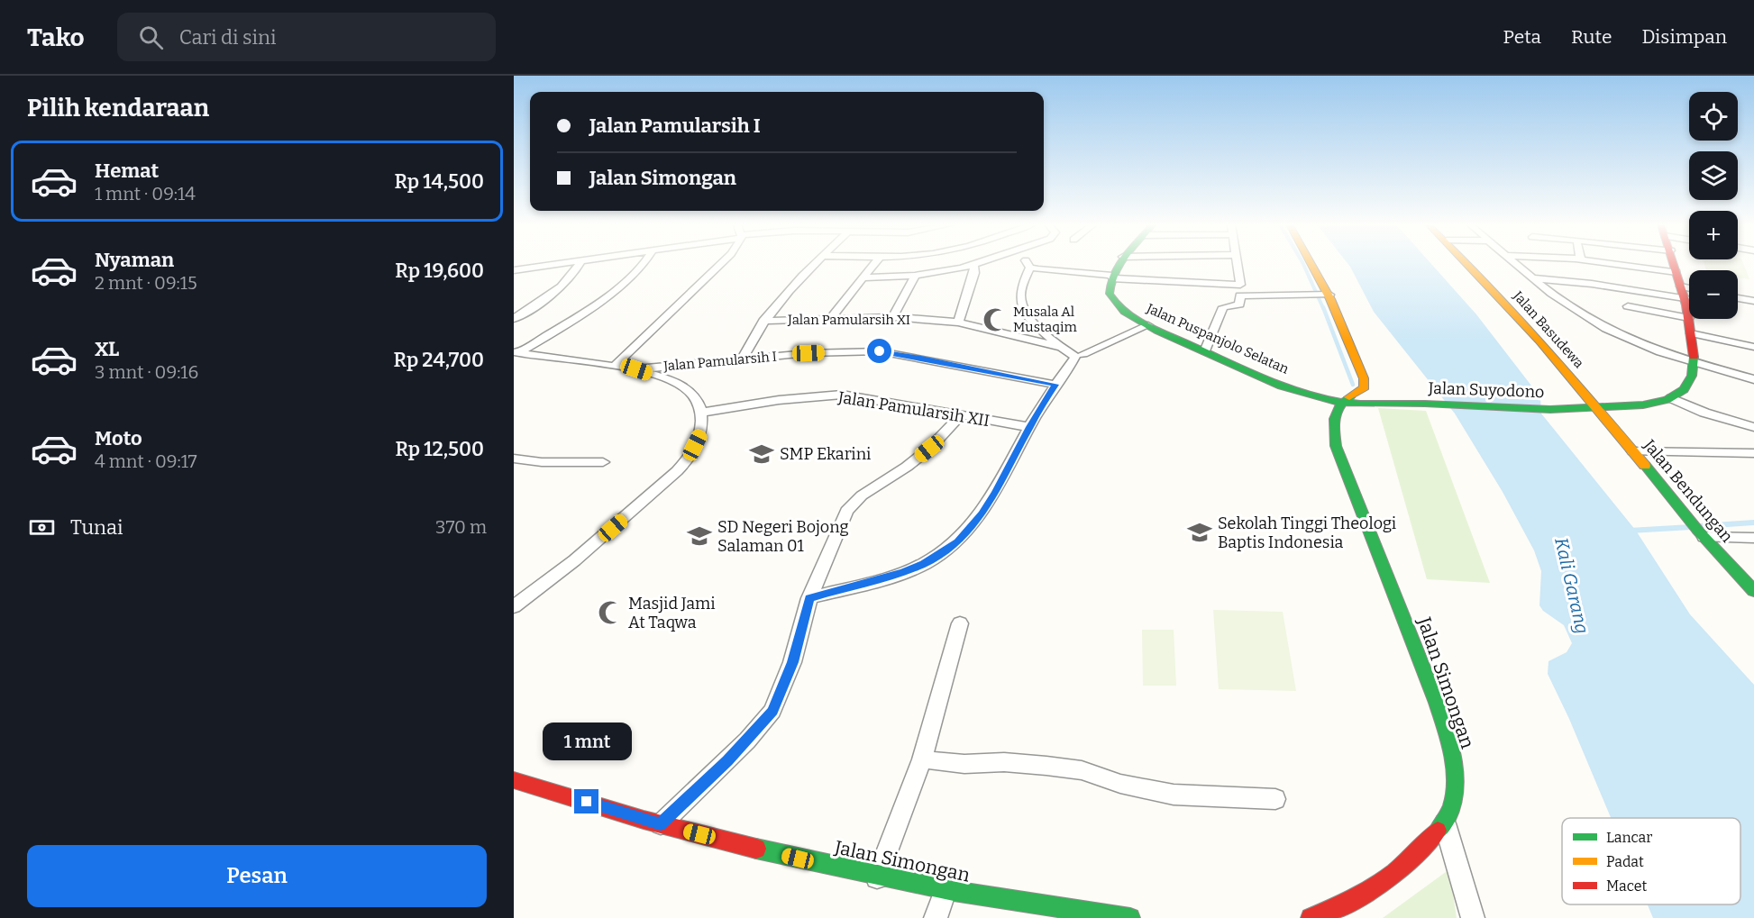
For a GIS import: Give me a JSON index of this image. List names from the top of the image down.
{
  "streets": {
    "street": [
      "Jalan Pamularsih XI",
      "Jalan Basudewa",
      "Jalan Puspanjolo Selatan",
      "Jalan Pamularsih I",
      "Jalan Suyodono",
      "Jalan Pamularsih XII",
      "Jalan Bendungan",
      "Jalan Simongan"
    ]
  },
  "crossings": [
    ["Jalan Basudewa", "Jalan Suyodono"],
    ["Jalan Basudewa", "Jalan Bendungan"],
    ["Jalan Puspanjolo Selatan", "Jalan Suyodono"],
    ["Jalan Puspanjolo Selatan", "Jalan Simongan"],
    ["Jalan Suyodono", "Jalan Bendungan"]
  ],
  "water": ["Kali Garang"],
  "places": {
    "mosque": ["Musala Al Mustaqim", "Masjid Jami At Taqwa"],
    "school or university": ["SMP Ekarini", "Sekolah Tinggi Theologi Baptis Indonesia", "SD Negeri Bojong Salaman 01"]
  },
  "legend": ["Lancar", "Padat", "Macet"],
  "page": {
    "header": "Tako",
    "search": "Cari di sini",
    "nav": ["Peta", "Rute", "Disimpan"],
    "heading": "Pilih kendaraan",
    "map_buttons": ["+", "−"],
    "banner": ["Jalan Pamularsih I", "Jalan Simongan"],
    "list": [
      {
        "name": "Hemat",
        "note": "1 mnt · 09:14",
        "value": "Rp 14,500"
      },
      {
        "name": "Nyaman",
        "note": "2 mnt · 09:15",
        "value": "Rp 19,600"
      },
      {
        "name": "XL",
        "note": "3 mnt · 09:16",
        "value": "Rp 24,700"
      },
      {
        "name": "Moto",
        "note": "4 mnt · 09:17",
        "value": "Rp 12,500"
      }
    ],
    "pay": ["Tunai", "370 m"],
    "bubble": "1 mnt",
    "buttons": "Pesan"
  }
}
